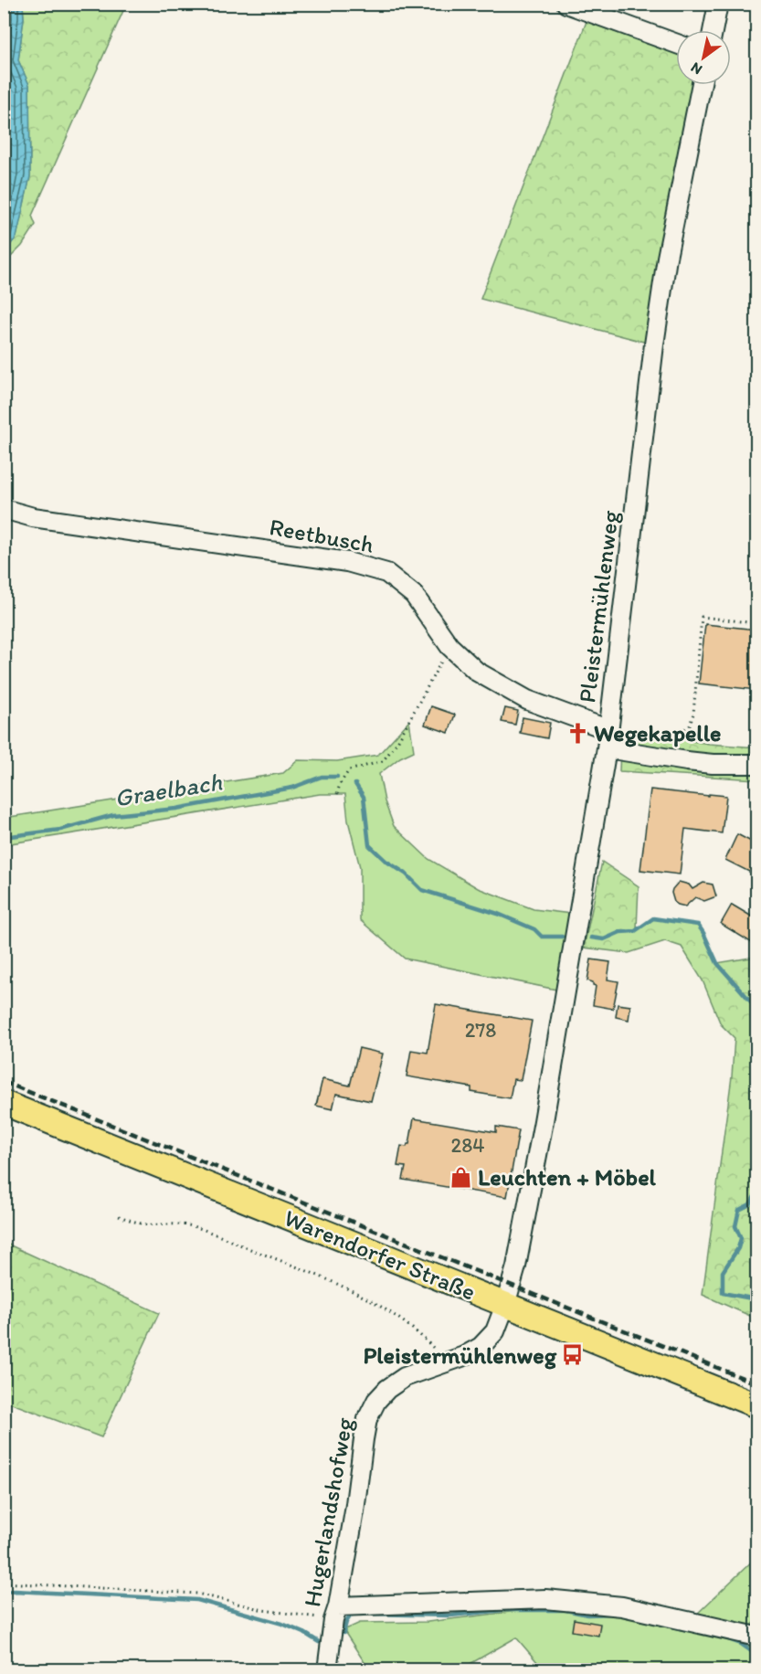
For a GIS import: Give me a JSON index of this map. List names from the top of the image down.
{
  "streets": {
    "main road": ["Warendorfer Straße"],
    "street": ["Reetbusch", "Pleistermühlenweg", "Hugerlandshofweg"]
  },
  "crossings": [
    ["Reetbusch", "Pleistermühlenweg"],
    ["Pleistermühlenweg", "Warendorfer Straße"],
    ["Pleistermühlenweg", "Hugerlandshofweg"],
    ["Warendorfer Straße", "Hugerlandshofweg"]
  ],
  "water": ["Graelbach"],
  "places": {
    "church": ["Wegekapelle"],
    "shop": ["Leuchten + Möbel"],
    "bus stop": ["Pleistermühlenweg"]
  },
  "house_numbers": ["278", "284"],
  "north": "bottom left"
}
